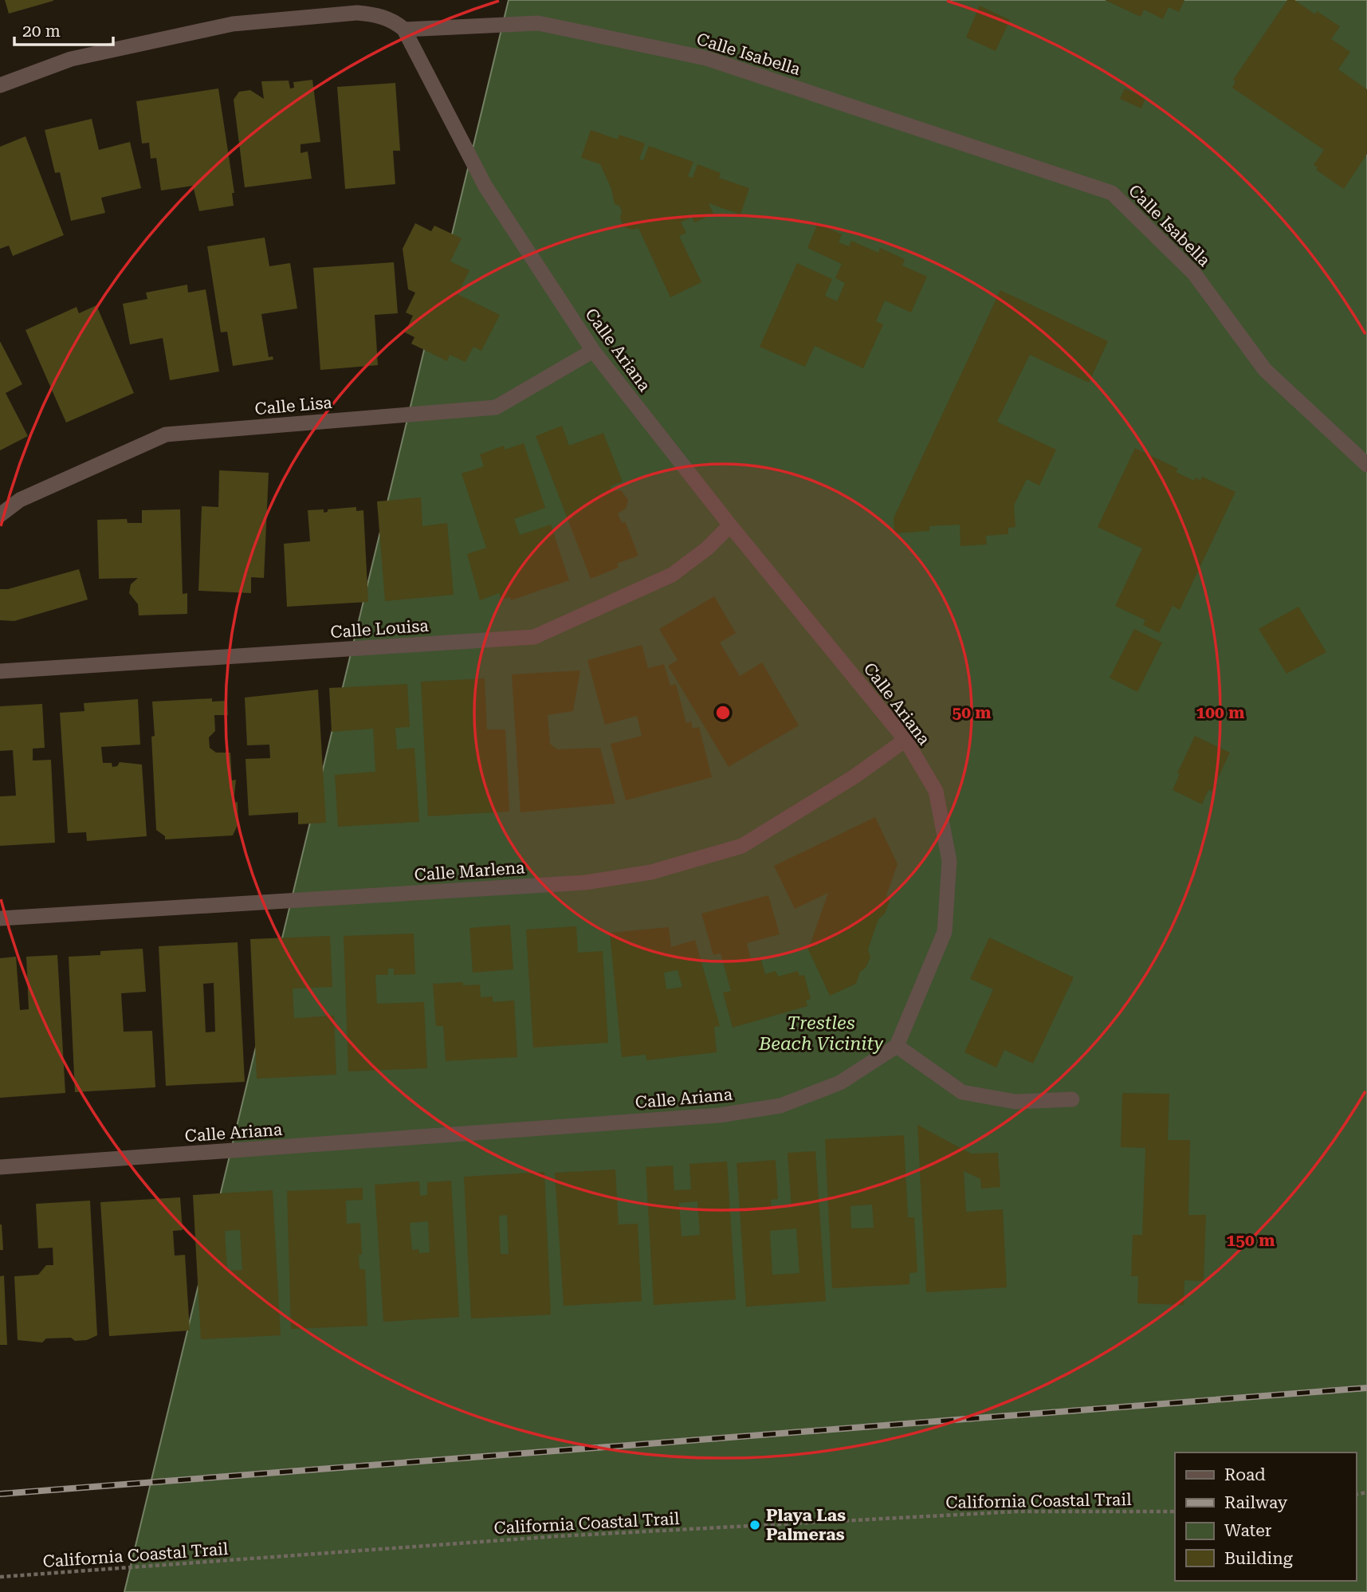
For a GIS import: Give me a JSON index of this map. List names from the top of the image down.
{
  "streets": {
    "street": [
      "Calle Isabella",
      "Calle Ariana",
      "Calle Lisa",
      "Calle Louisa",
      "Calle Marlena"
    ],
    "path": ["California Coastal Trail"]
  },
  "crossings": [
    ["Calle Isabella", "Calle Ariana"],
    ["Calle Ariana", "Calle Lisa"],
    ["Calle Ariana", "Calle Louisa"],
    ["Calle Ariana", "Calle Marlena"]
  ],
  "water": ["Trestles Beach Vicinity"],
  "places": ["Playa Las Palmeras"],
  "legend": [
    "Road",
    "Railway",
    "Water",
    "Building"
  ],
  "scale_bar": "20 m",
  "rings": ["50 m", "100 m", "150 m"]
}
